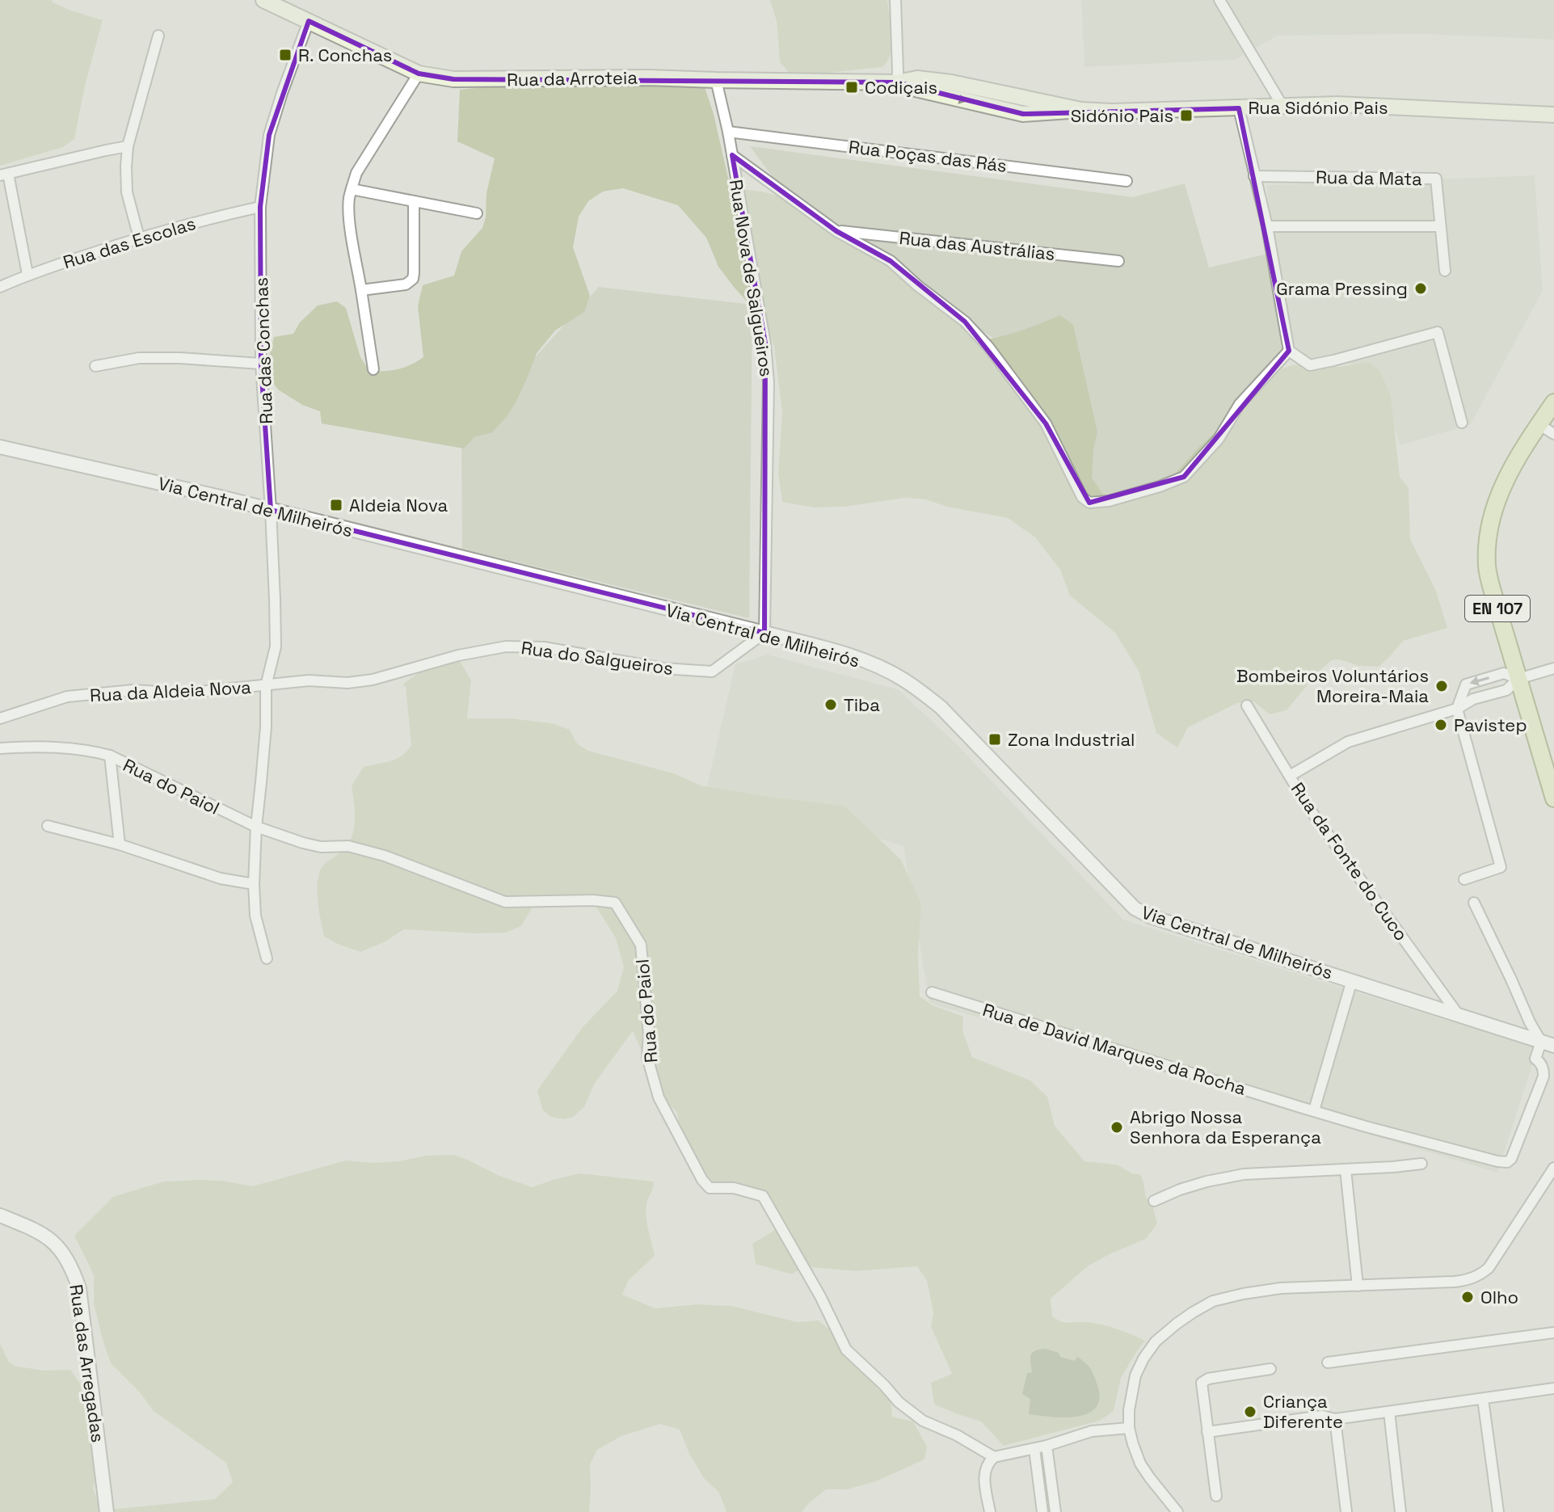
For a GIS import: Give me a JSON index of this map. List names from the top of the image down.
{
  "streets": {
    "main road": ["Rua da Arroteia", "Rua Sidónio Pais", "EN 107"],
    "street": [
      "Rua Poças das Rás",
      "Rua da Mata",
      "Rua das Escolas",
      "Rua das Austrálias",
      "Rua Nova de Salgueiros",
      "Rua das Conchas",
      "Via Central de Milheirós",
      "Rua do Salgueiros",
      "Rua da Aldeia Nova",
      "Rua do Paiol",
      "Rua da Fonte do Cuco",
      "Rua de David Marques da Rocha",
      "Rua das Arregadas"
    ]
  },
  "crossings": [
    ["Rua da Arroteia", "Rua Sidónio Pais"],
    ["Rua da Arroteia", "Rua Nova de Salgueiros"],
    ["Rua da Arroteia", "Rua das Conchas"],
    ["Rua Poças das Rás", "Rua Nova de Salgueiros"],
    ["Rua das Escolas", "Rua das Conchas"],
    ["Rua Nova de Salgueiros", "Via Central de Milheirós"],
    ["Rua Nova de Salgueiros", "Rua do Salgueiros"],
    ["Rua das Conchas", "Via Central de Milheirós"],
    ["Rua das Conchas", "Rua do Salgueiros"],
    ["Rua das Conchas", "Rua da Aldeia Nova"],
    ["Rua das Conchas", "Rua do Paiol"],
    ["Via Central de Milheirós", "Rua do Salgueiros"],
    ["Via Central de Milheirós", "Rua da Fonte do Cuco"],
    ["Via Central de Milheirós", "Rua de David Marques da Rocha"],
    ["Rua do Salgueiros", "Rua da Aldeia Nova"]
  ],
  "places": {
    "transit": [
      "R. Conchas",
      "Codiçais",
      "Sidónio Pais",
      "Aldeia Nova",
      "Zona Industrial"
    ],
    "other": [
      "Grama Pressing",
      "Bombeiros Voluntários Moreira-Maia",
      "Tiba",
      "Pavistep",
      "Abrigo Nossa Senhora da Esperança",
      "Olho",
      "Criança Diferente"
    ]
  }
}
